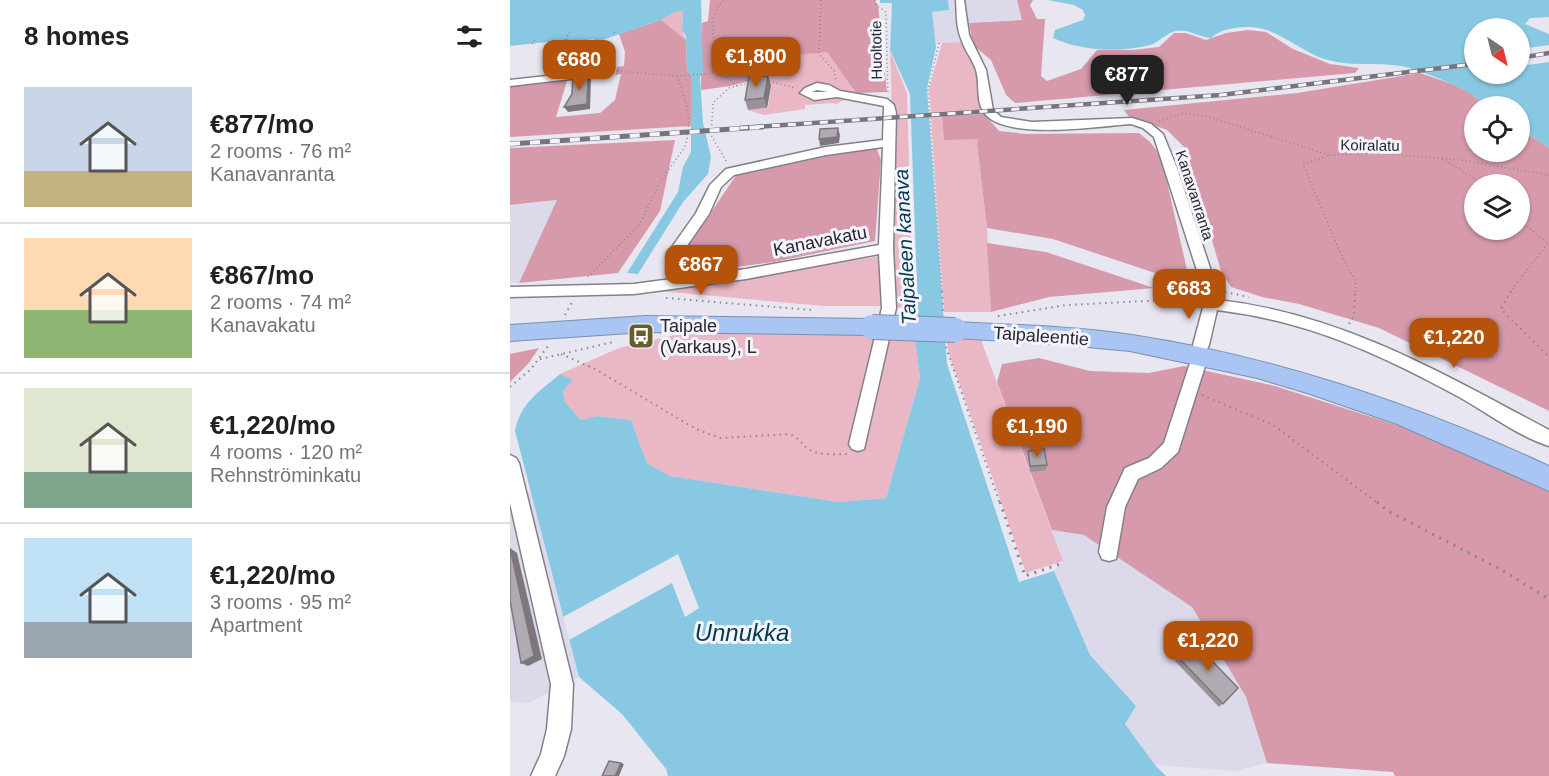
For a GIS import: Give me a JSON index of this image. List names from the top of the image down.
{
  "streets": {
    "highway": ["Taipaleentie"],
    "street": ["Kanavanranta", "Kanavakatu"],
    "path": ["Huoltotie", "Koiralatu"]
  },
  "water": ["Taipaleen kanava", "Unnukka"],
  "places": {
    "bus stop": ["Taipale (Varkaus), L"]
  },
  "north": "bottom right",
  "page": {
    "heading": "8 homes",
    "price": [
      "€1,800",
      "€680",
      "€877",
      "€867",
      "€683",
      "€1,220",
      "€1,190",
      "€1,220"
    ],
    "list": [
      {
        "name": "€877/mo",
        "note": "2 rooms · 76 m² · Kanavanranta"
      },
      {
        "name": "€867/mo",
        "note": "2 rooms · 74 m² · Kanavakatu"
      },
      {
        "name": "€1,220/mo",
        "note": "4 rooms · 120 m² · Rehnströminkatu"
      },
      {
        "name": "€1,220/mo",
        "note": "3 rooms · 95 m² · Apartment"
      }
    ]
  }
}
